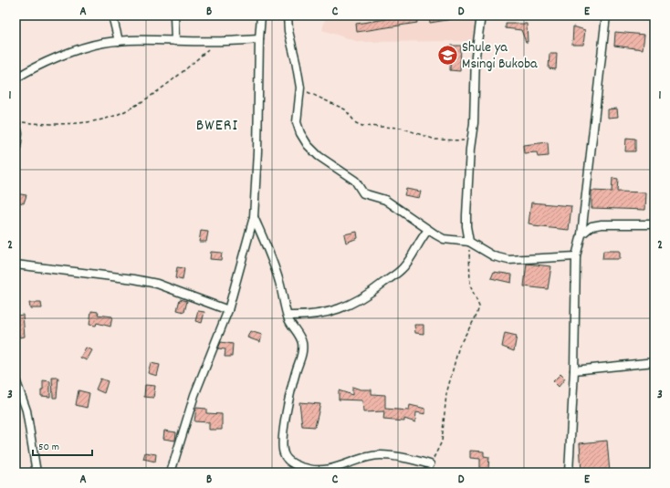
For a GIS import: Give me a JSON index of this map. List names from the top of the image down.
{
  "districts": ["BWERI"],
  "places": {
    "school or university": ["Shule ya Msingi Bukoba"]
  },
  "scale_bar": "50 m",
  "grid": {
    "columns": [
      "A",
      "B",
      "C",
      "D",
      "E"
    ],
    "rows": ["1", "2", "3"]
  }
}
